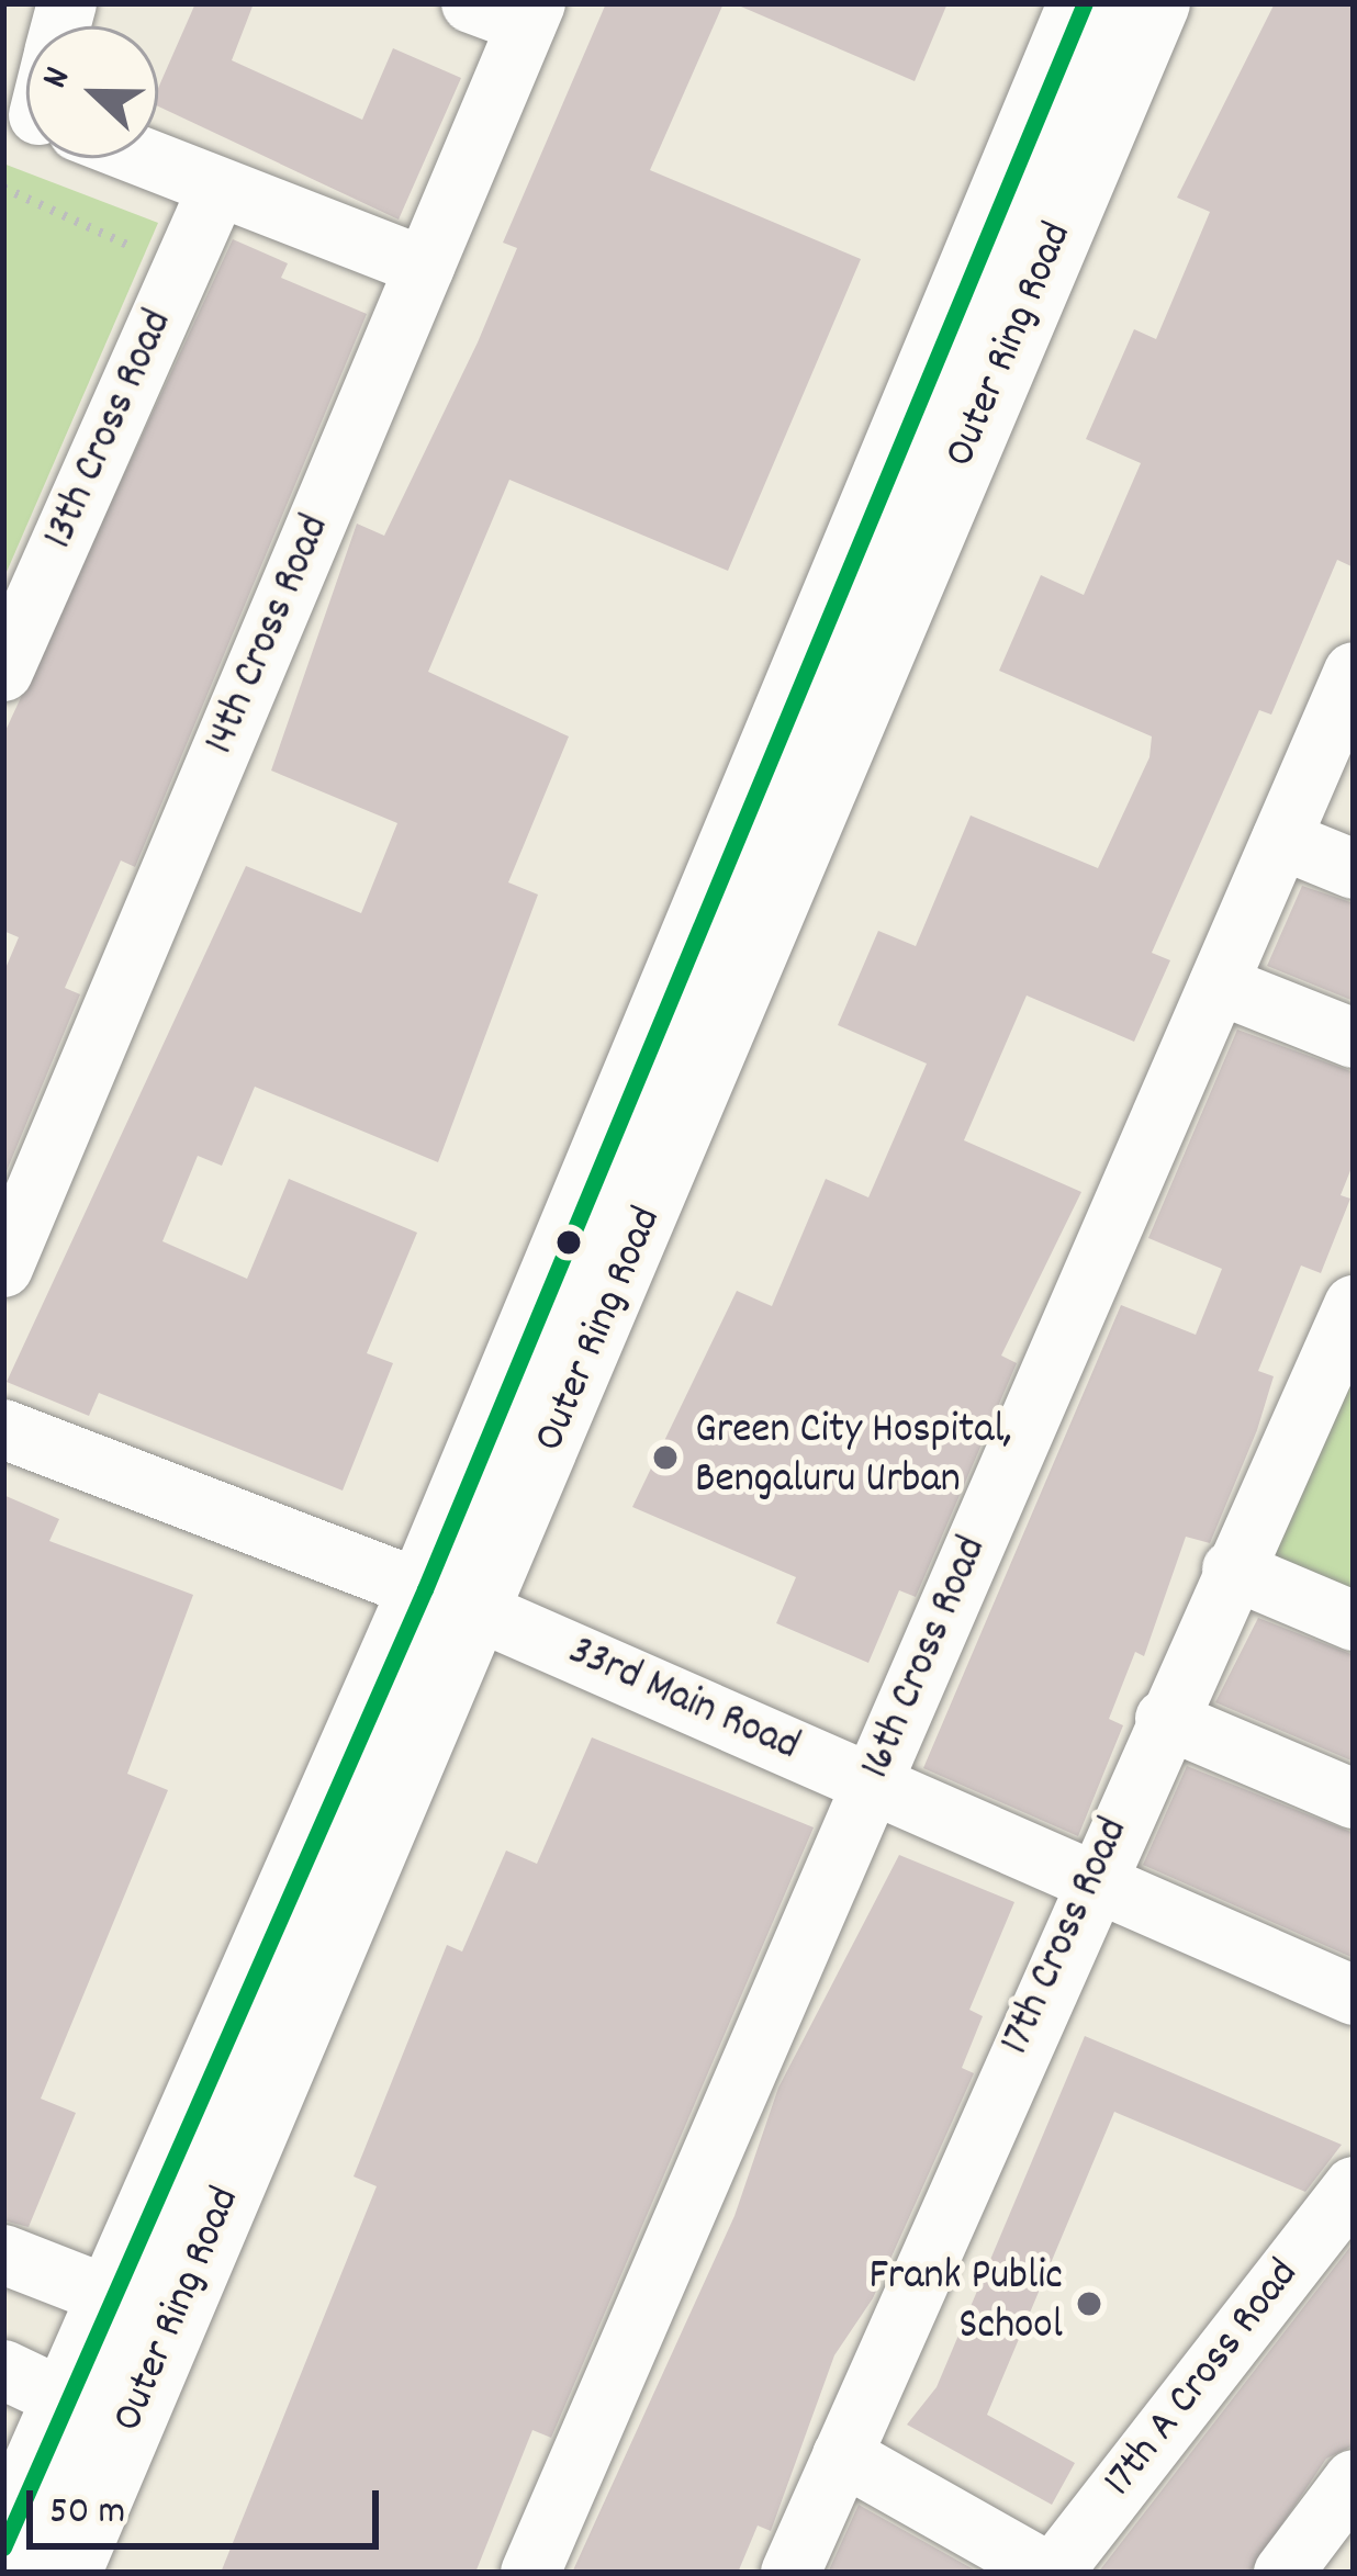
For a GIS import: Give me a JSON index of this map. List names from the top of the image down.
{
  "streets": {
    "highway": ["Outer Ring Road"],
    "street": [
      "13th Cross Road",
      "14th Cross Road",
      "16th Cross Road",
      "33rd Main Road",
      "17th Cross Road",
      "17th A Cross Road"
    ]
  },
  "crossings": [
    ["Outer Ring Road", "33rd Main Road"],
    ["16th Cross Road", "33rd Main Road"],
    ["33rd Main Road", "17th Cross Road"]
  ],
  "places": ["Green City Hospital, Bengaluru Urban", "Frank Public School"],
  "scale_bar": "50 m",
  "north": "left"
}
